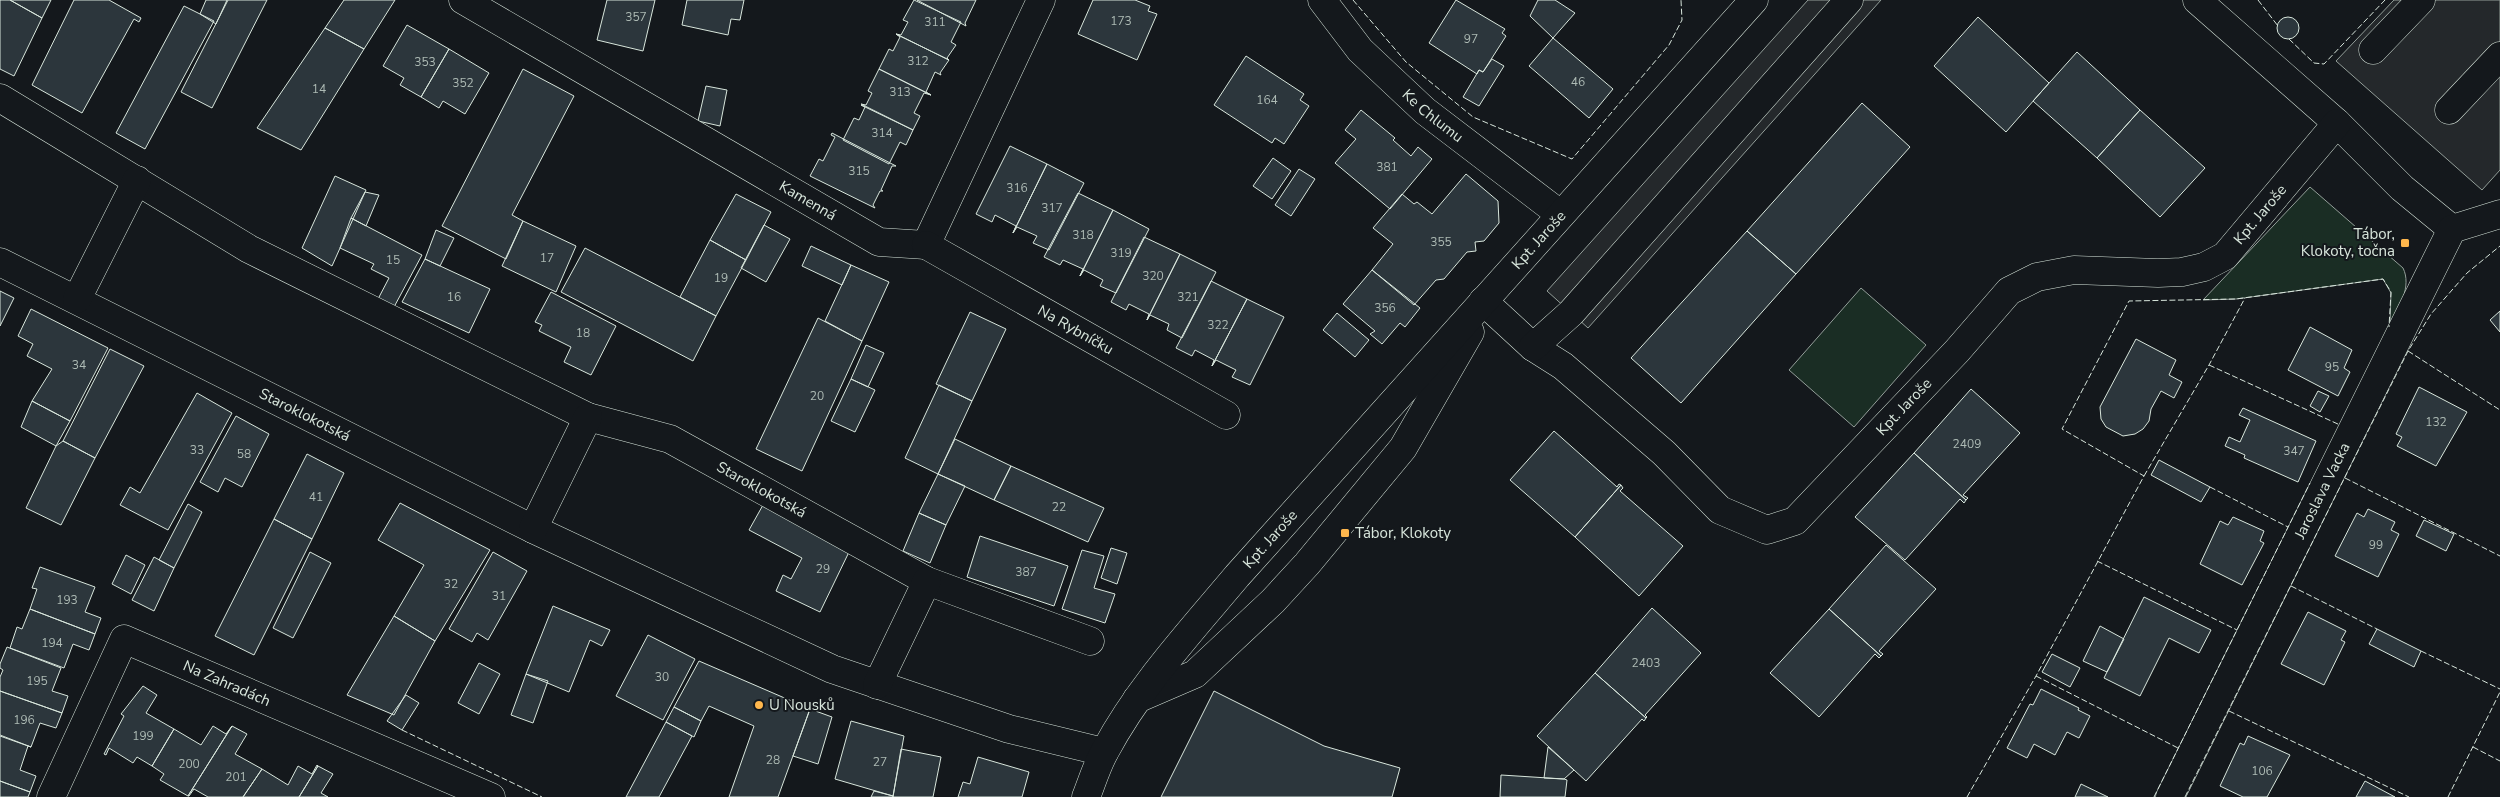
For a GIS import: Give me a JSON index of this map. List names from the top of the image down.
{
  "streets": {
    "street": [
      "Ke Chlumu",
      "Kamenná",
      "Kpt. Jaroše",
      "Na Rybníčku",
      "Staroklokotská",
      "Jaroslava Vacka",
      "Na Zahradách"
    ]
  },
  "crossings": [
    ["Ke Chlumu", "Kpt. Jaroše"],
    ["Kamenná", "Na Rybníčku"],
    ["Kpt. Jaroše", "Staroklokotská"]
  ],
  "places": {
    "transit": ["Tábor, Klokoty, točna", "Tábor, Klokoty"],
    "other": ["U Nousků"]
  },
  "house_numbers": [
    "357",
    "173",
    "311",
    "97",
    "312",
    "353",
    "46",
    "352",
    "14",
    "313",
    "164",
    "314",
    "381",
    "315",
    "316",
    "317",
    "318",
    "355",
    "319",
    "17",
    "15",
    "320",
    "19",
    "16",
    "321",
    "356",
    "322",
    "18",
    "34",
    "95",
    "20",
    "132",
    "2409",
    "33",
    "347",
    "58",
    "41",
    "22",
    "99",
    "29",
    "387",
    "32",
    "31",
    "193",
    "194",
    "2403",
    "30",
    "195",
    "196",
    "199",
    "28",
    "27",
    "200",
    "106",
    "201"
  ]
}
